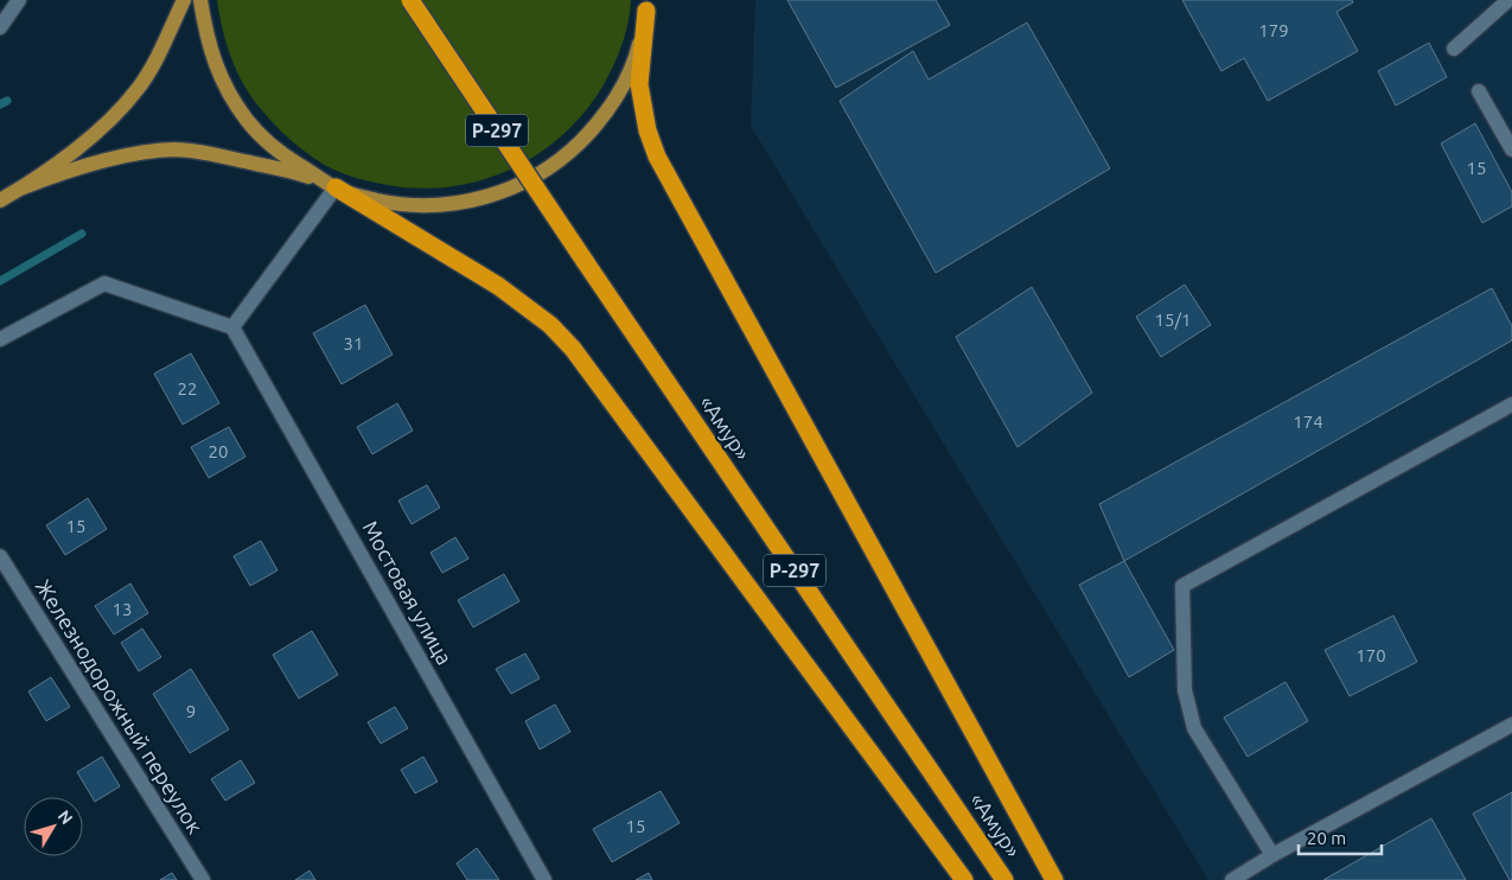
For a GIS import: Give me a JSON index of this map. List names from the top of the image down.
{
  "streets": {
    "highway": ["Р-297", "«Амур»"],
    "street": ["Мостовая улица", "Железнодорожный переулок"]
  },
  "house_numbers": [
    "179",
    "15",
    "15/1",
    "31",
    "22",
    "174",
    "20",
    "15",
    "13",
    "170",
    "9",
    "15"
  ],
  "scale_bar": "20 m",
  "north": "top right"
}
